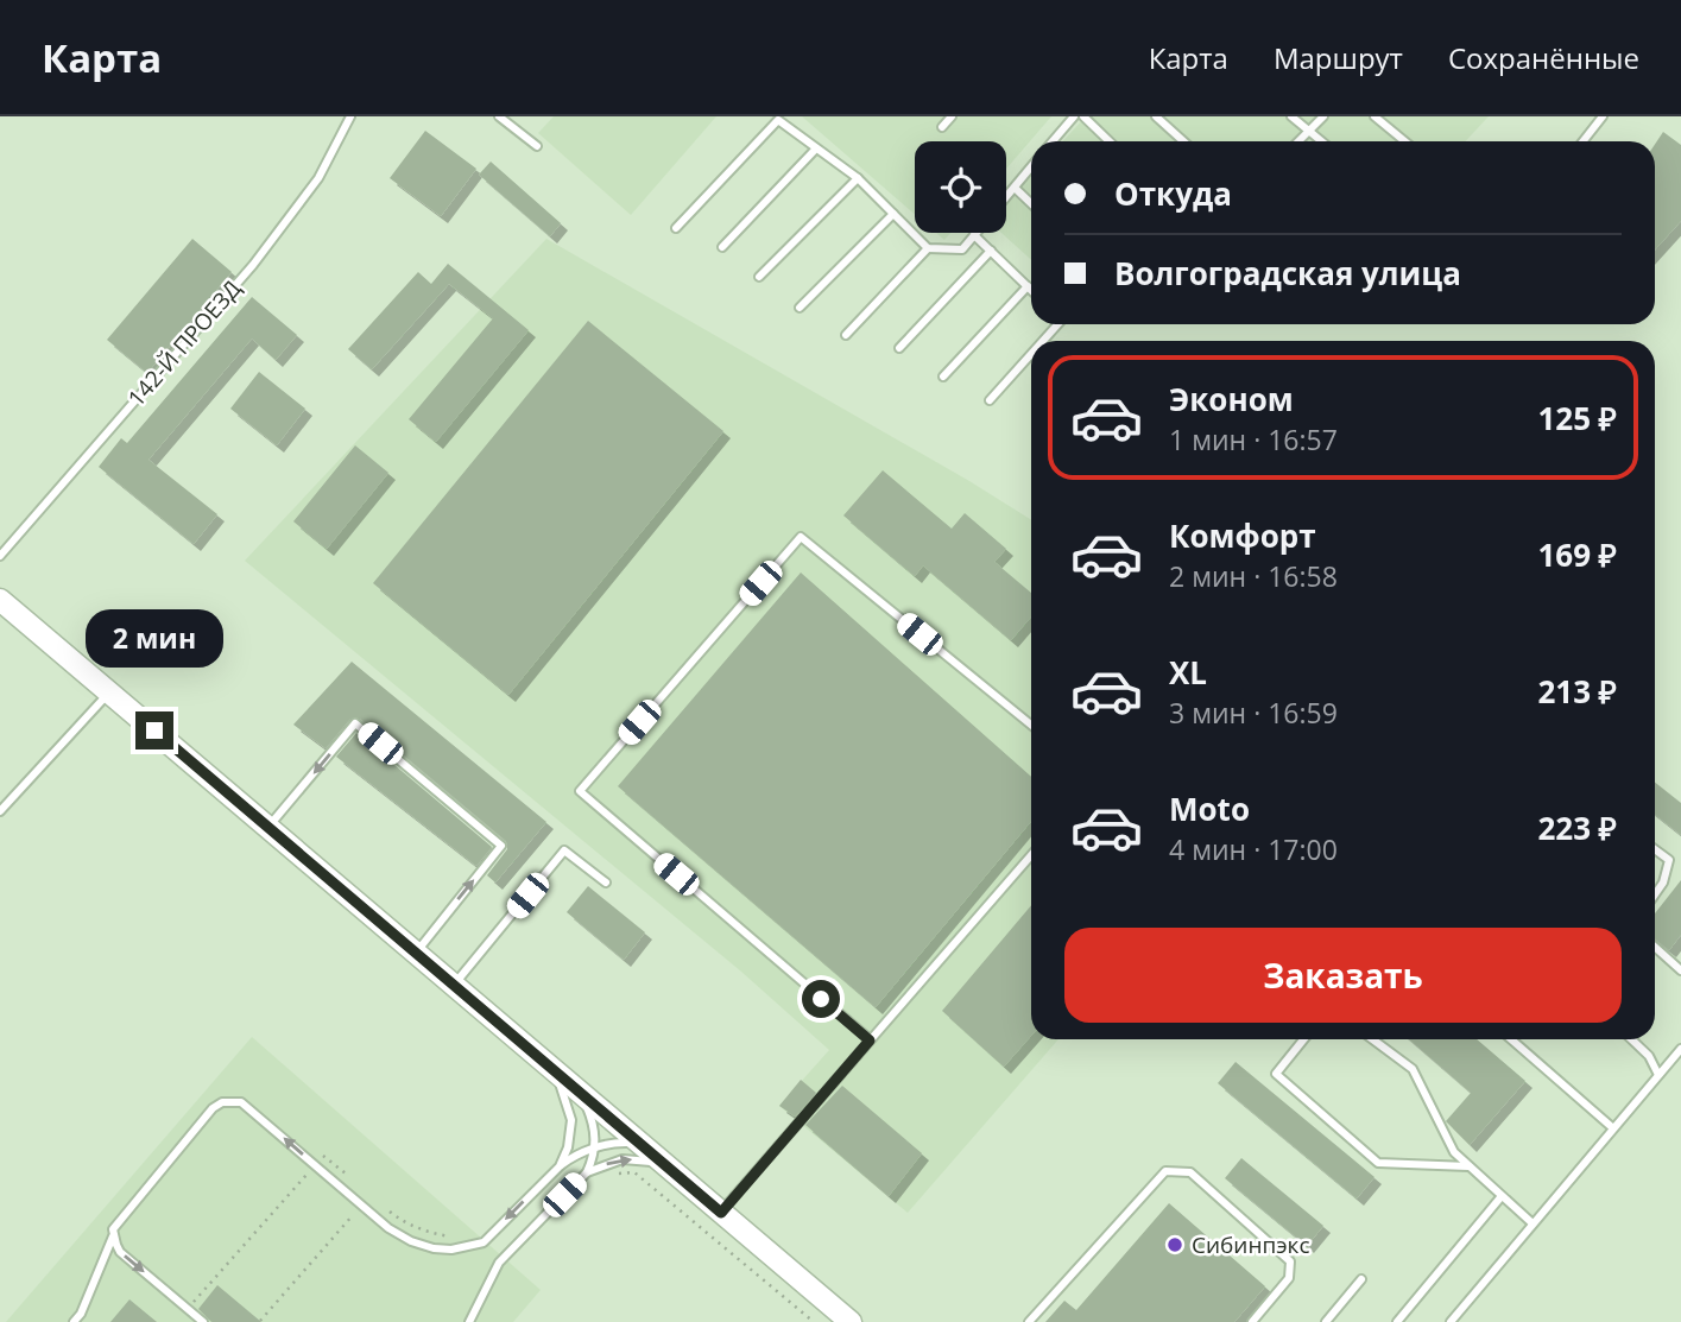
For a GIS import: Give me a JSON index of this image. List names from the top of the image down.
{
  "streets": {
    "lane": ["142-Й ПРОЕЗД"]
  },
  "places": ["Сибинпэкс"],
  "page": {
    "header": "Карта",
    "nav": ["Карта", "Маршрут", "Сохранённые"],
    "banner": ["Откуда", "Волгоградская улица"],
    "list": [
      {
        "name": "Эконом",
        "note": "1 мин · 16:57",
        "value": "125 ₽"
      },
      {
        "name": "Комфорт",
        "note": "2 мин · 16:58",
        "value": "169 ₽"
      },
      {
        "name": "XL",
        "note": "3 мин · 16:59",
        "value": "213 ₽"
      },
      {
        "name": "Moto",
        "note": "4 мин · 17:00",
        "value": "223 ₽"
      }
    ],
    "bubble": "2 мин",
    "buttons": "Заказать"
  }
}
